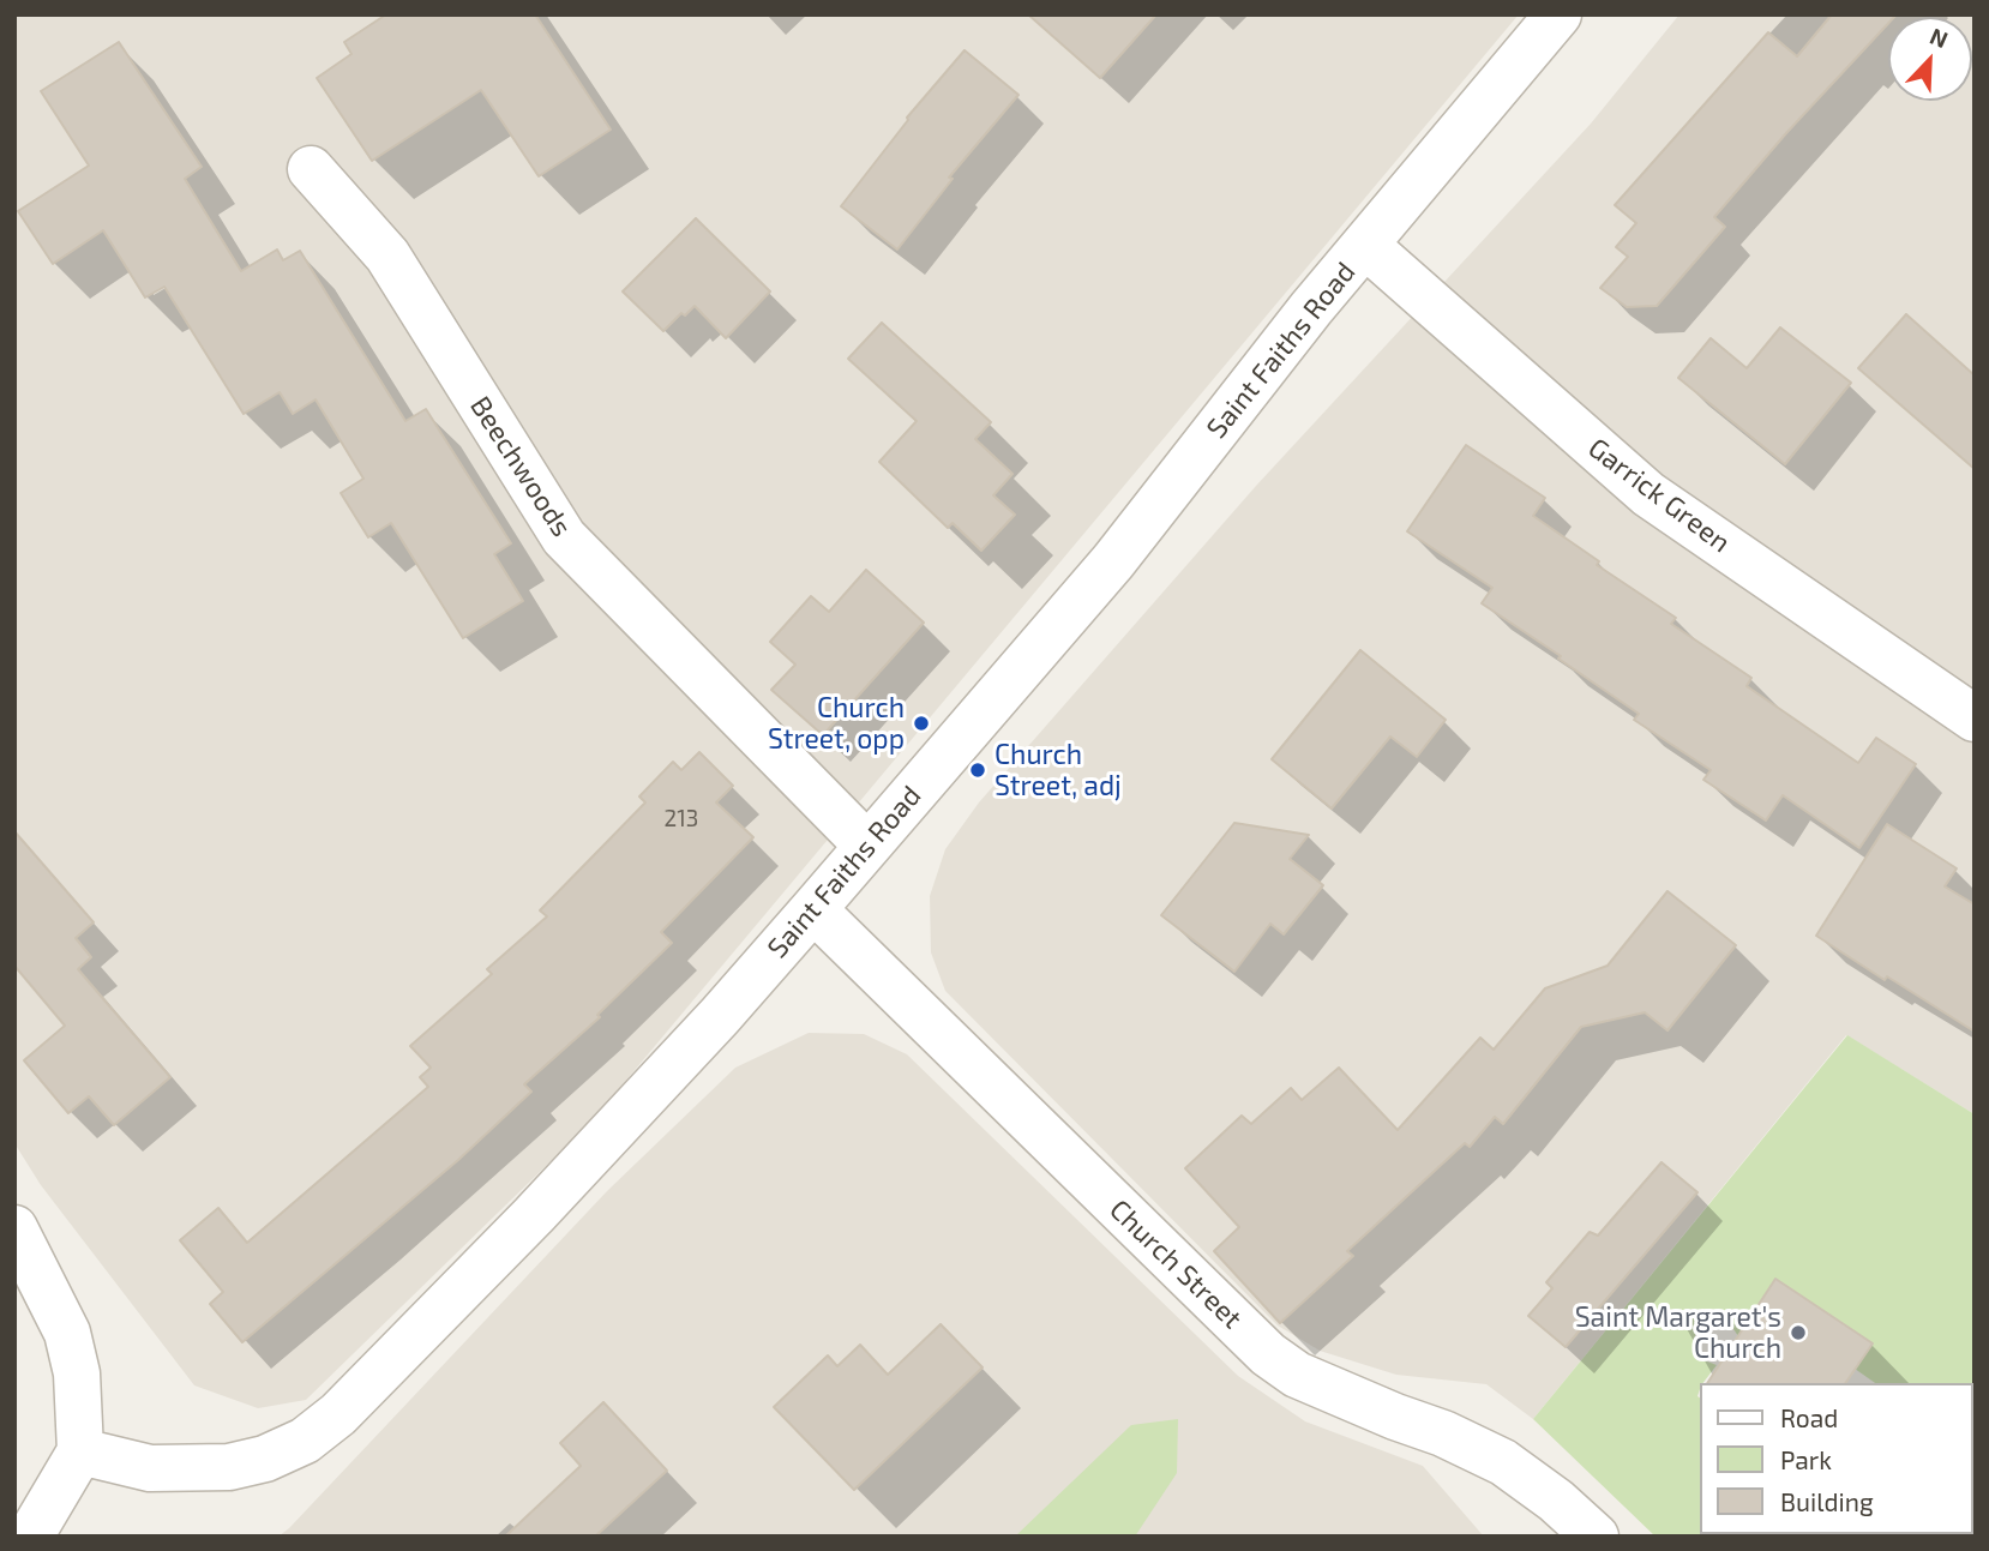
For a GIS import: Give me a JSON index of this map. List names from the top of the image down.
{
  "streets": {
    "street": [
      "Saint Faiths Road",
      "Beechwoods",
      "Garrick Green",
      "Church Street"
    ]
  },
  "crossings": [
    ["Saint Faiths Road", "Beechwoods"],
    ["Saint Faiths Road", "Garrick Green"],
    ["Saint Faiths Road", "Church Street"]
  ],
  "places": ["Church Street, opp", "Church Street, adj", "Saint Margaret's Church"],
  "house_numbers": ["213"],
  "legend": ["Road", "Park", "Building"],
  "north": "top right"
}
